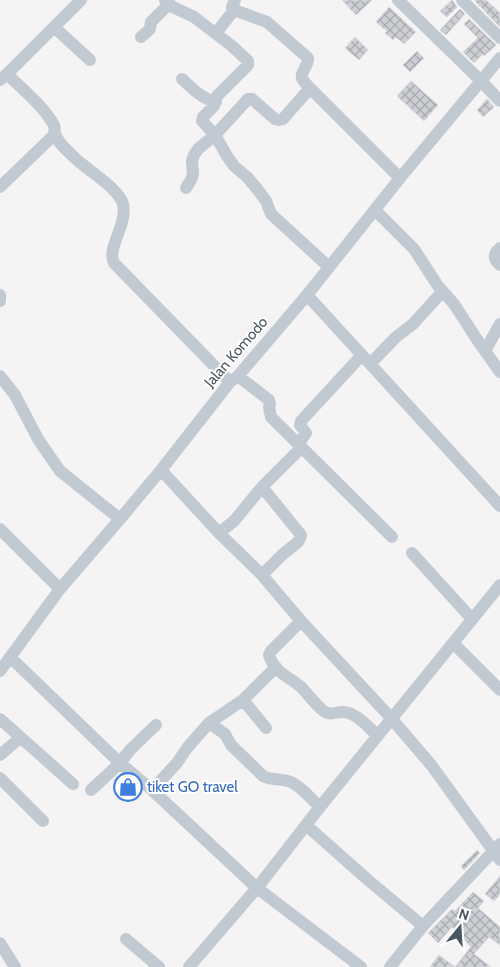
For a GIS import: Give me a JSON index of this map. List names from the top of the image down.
{
  "streets": {
    "street": ["Jalan Komodo"]
  },
  "places": {
    "shop": ["tiket GO travel"]
  },
  "north": "top"
}
